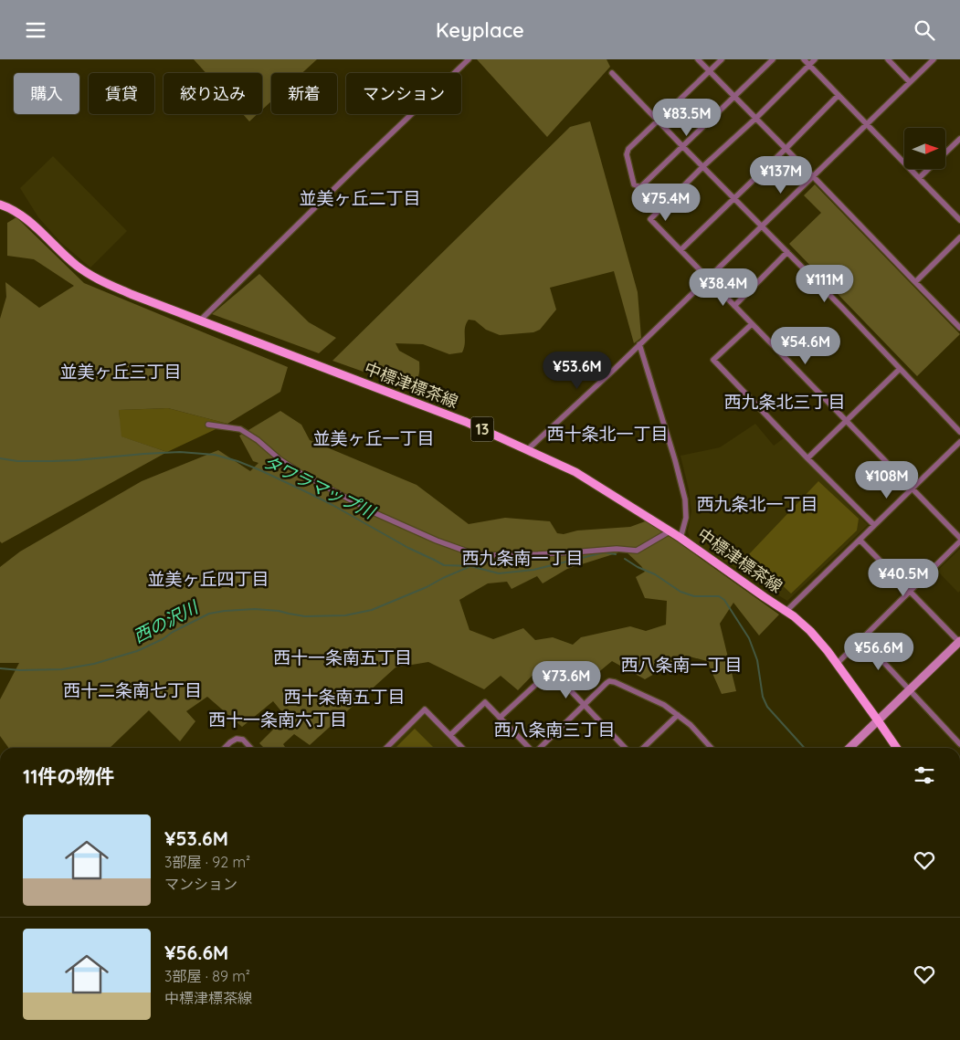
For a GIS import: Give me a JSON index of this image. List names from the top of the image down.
{
  "streets": {
    "main road": ["中標津標茶線", "13"]
  },
  "districts": [
    "並美ヶ丘二丁目",
    "並美ヶ丘三丁目",
    "西九条北三丁目",
    "西十条北一丁目",
    "並美ヶ丘一丁目",
    "西九条北一丁目",
    "西九条南一丁目",
    "並美ヶ丘四丁目",
    "西十一条南五丁目",
    "西八条南一丁目",
    "西十二条南七丁目",
    "西十条南五丁目",
    "西十一条南六丁目",
    "西八条南三丁目"
  ],
  "water": ["タワラマップ川", "西の沢川"],
  "north": "right",
  "page": {
    "header": "Keyplace",
    "chip": [
      "購入",
      "賃貸",
      "絞り込み",
      "新着",
      "マンション"
    ],
    "price": [
      "¥83.5M",
      "¥137M",
      "¥75.4M",
      "¥111M",
      "¥38.4M",
      "¥54.6M",
      "¥53.6M",
      "¥108M",
      "¥40.5M",
      "¥56.6M",
      "¥73.6M"
    ],
    "heading": "11件の物件",
    "list": [
      {
        "name": "¥53.6M",
        "note": "3部屋 · 92 m² · マンション"
      },
      {
        "name": "¥56.6M",
        "note": "3部屋 · 89 m² · 中標津標茶線"
      }
    ]
  }
}
